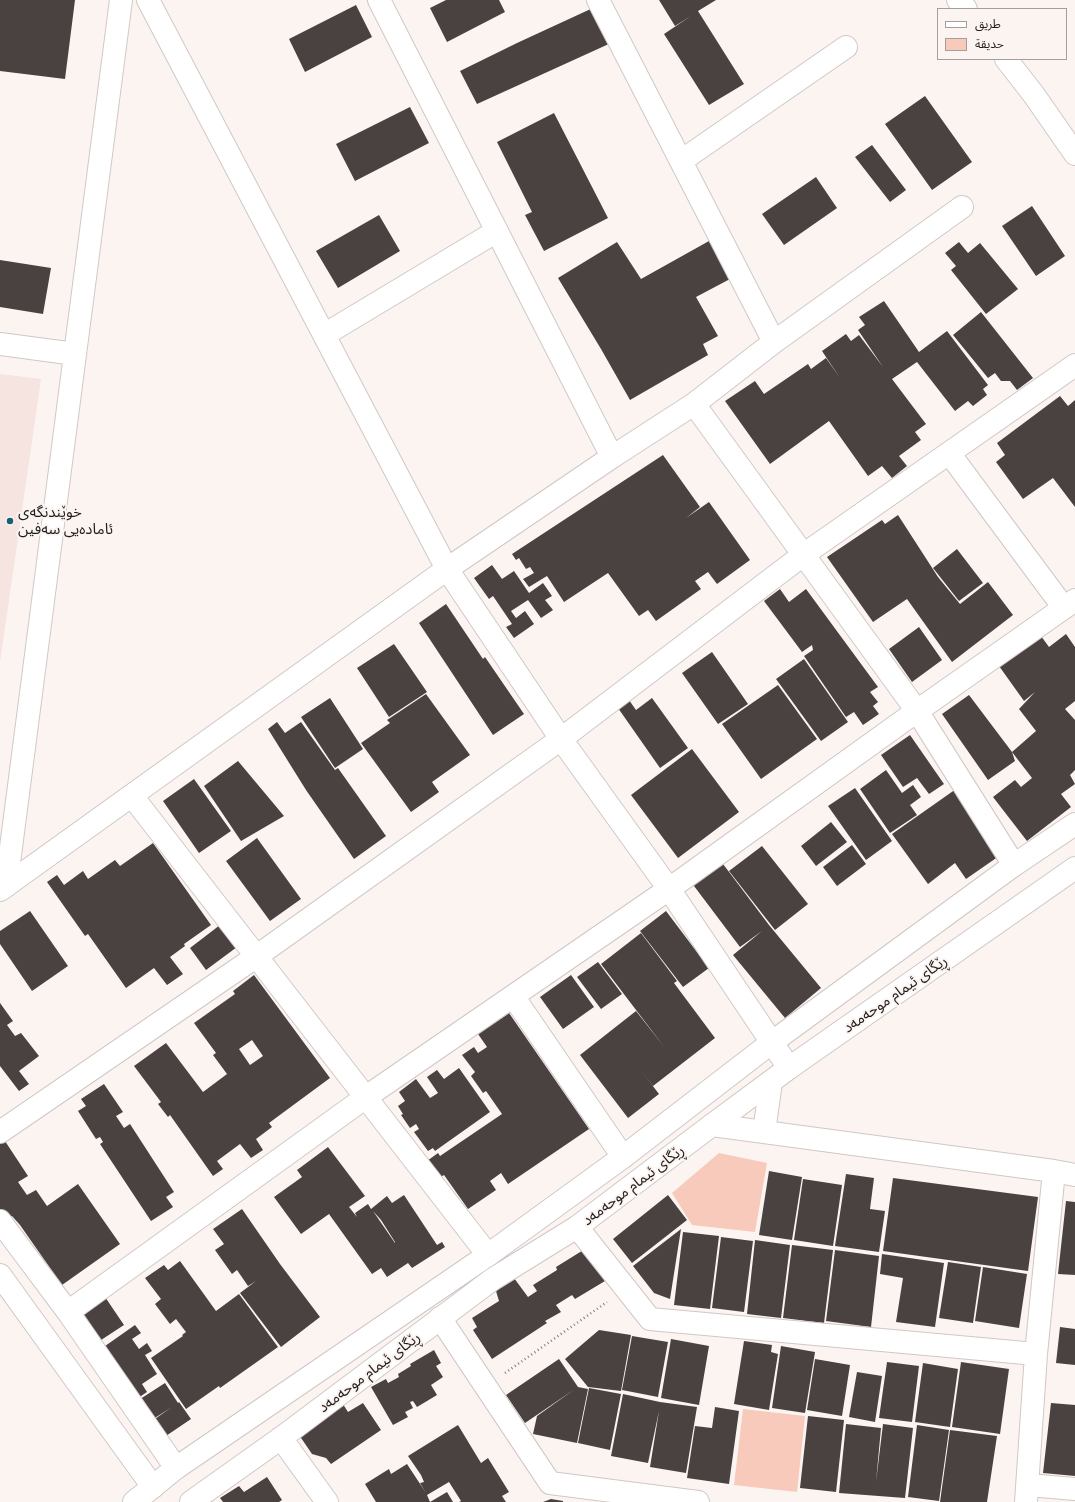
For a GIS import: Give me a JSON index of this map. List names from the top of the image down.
{
  "streets": {
    "street": ["ڕێگای ئیمام موحەمەد"]
  },
  "places": ["خوێندنگەی ئامادەیی سەفین"],
  "legend": ["طريق", "حديقة"]
}
